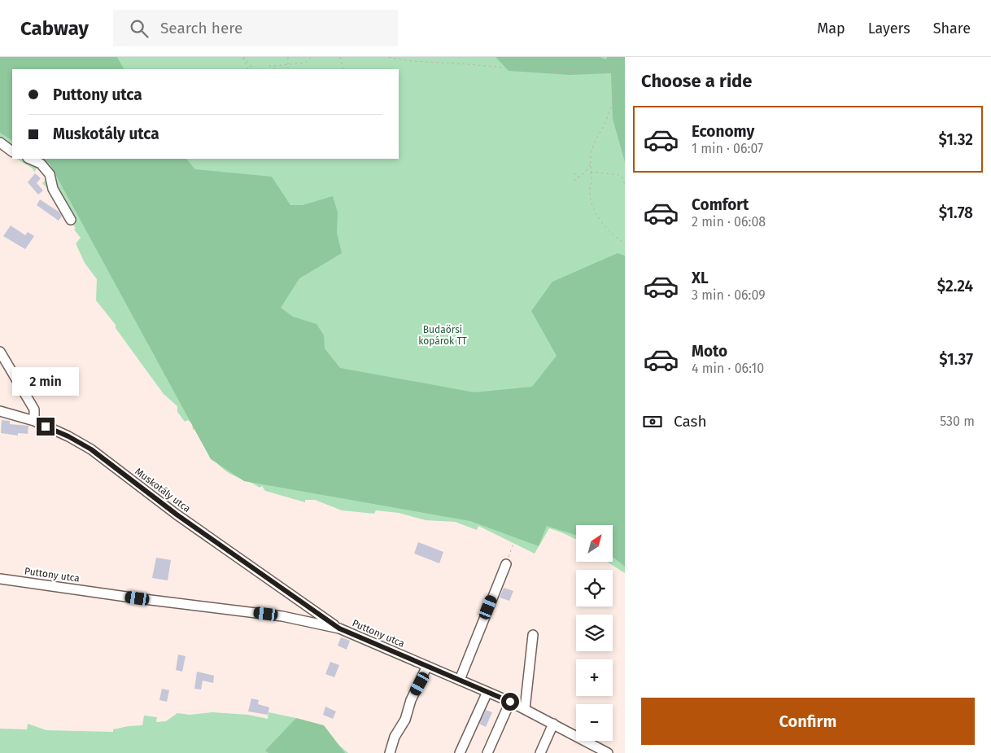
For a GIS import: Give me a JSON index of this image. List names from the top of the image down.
{
  "streets": {
    "street": ["Muskotály utca", "Puttony utca"]
  },
  "crossings": [
    ["Muskotály utca", "Puttony utca"]
  ],
  "parks": ["Budaörsi kopárok TT"],
  "north": "top right",
  "page": {
    "header": "Cabway",
    "search": "Search here",
    "nav": ["Map", "Layers", "Share"],
    "heading": "Choose a ride",
    "banner": ["Puttony utca", "Muskotály utca"],
    "list": [
      {
        "name": "Economy",
        "note": "1 min · 06:07",
        "value": "$1.32"
      },
      {
        "name": "Comfort",
        "note": "2 min · 06:08",
        "value": "$1.78"
      },
      {
        "name": "XL",
        "note": "3 min · 06:09",
        "value": "$2.24"
      },
      {
        "name": "Moto",
        "note": "4 min · 06:10",
        "value": "$1.37"
      }
    ],
    "bubble": "2 min",
    "pay": ["Cash", "530 m"],
    "map_buttons": ["+", "−"],
    "buttons": "Confirm"
  }
}
